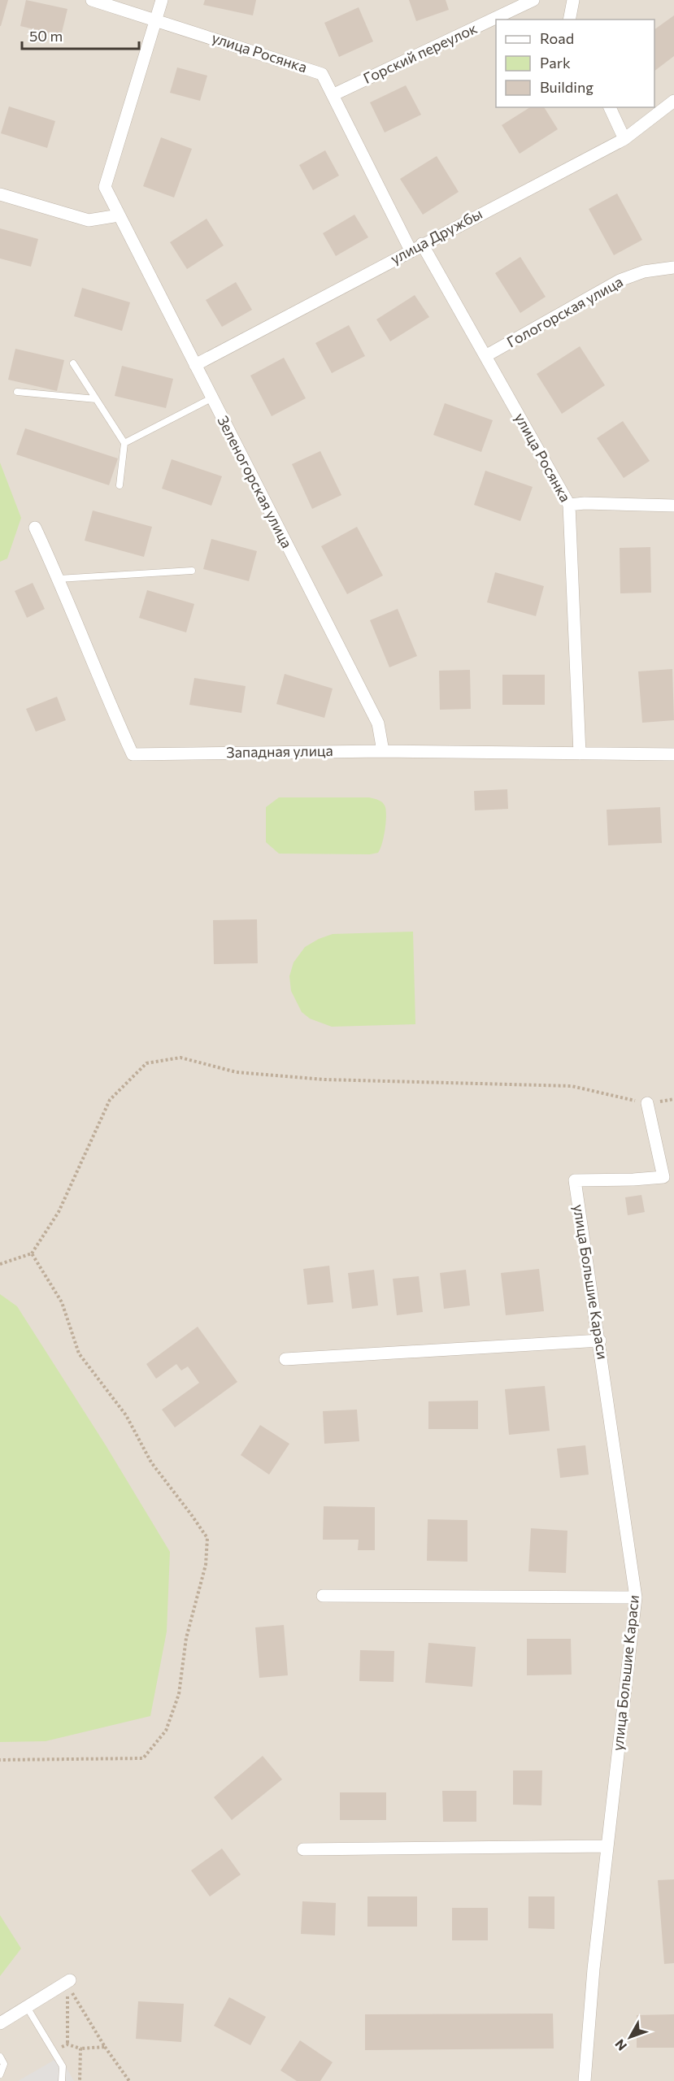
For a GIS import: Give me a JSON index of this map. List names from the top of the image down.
{
  "streets": {
    "street": [
      "улица Росянка",
      "Горский переулок",
      "улица Дружбы",
      "Гологорская улица",
      "Зеленогорская улица",
      "Западная улица",
      "улица Большие Караси"
    ]
  },
  "crossings": [
    ["улица Росянка", "Горский переулок"],
    ["улица Росянка", "улица Дружбы"],
    ["улица Росянка", "Гологорская улица"],
    ["улица Росянка", "Зеленогорская улица"],
    ["улица Росянка", "Западная улица"],
    ["улица Дружбы", "Зеленогорская улица"],
    ["Зеленогорская улица", "Западная улица"]
  ],
  "legend": ["Road", "Park", "Building"],
  "scale_bar": "50 m",
  "north": "bottom left"
}
